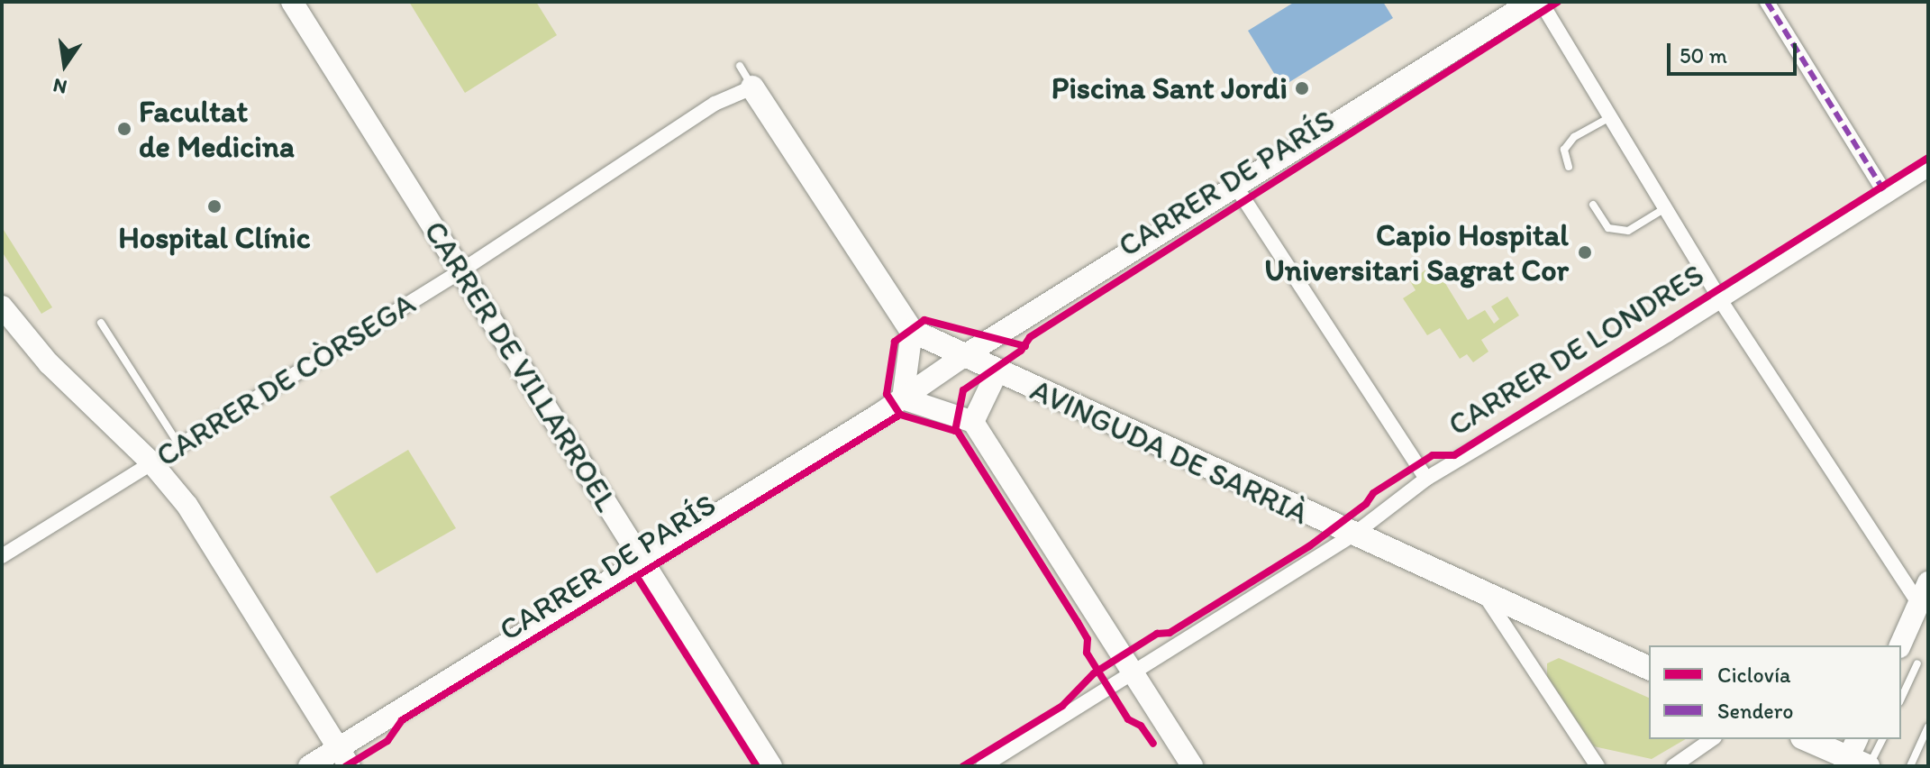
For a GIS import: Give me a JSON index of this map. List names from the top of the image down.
{
  "streets": {
    "main road": ["CARRER DE PARÍS", "CARRER DE VILLARROEL", "AVINGUDA DE SARRIÀ"],
    "street": ["CARRER DE LONDRES", "CARRER DE CÒRSEGA"]
  },
  "crossings": [
    ["CARRER DE PARÍS", "CARRER DE VILLARROEL"],
    ["CARRER DE PARÍS", "AVINGUDA DE SARRIÀ"],
    ["CARRER DE LONDRES", "AVINGUDA DE SARRIÀ"],
    ["CARRER DE VILLARROEL", "CARRER DE CÒRSEGA"]
  ],
  "places": [
    "Piscina Sant Jordi",
    "Facultat de Medicina",
    "Hospital Clínic",
    "Capio Hospital Universitari Sagrat Cor"
  ],
  "legend": ["Ciclovía", "Sendero"],
  "scale_bar": "50 m",
  "north": "bottom"
}
